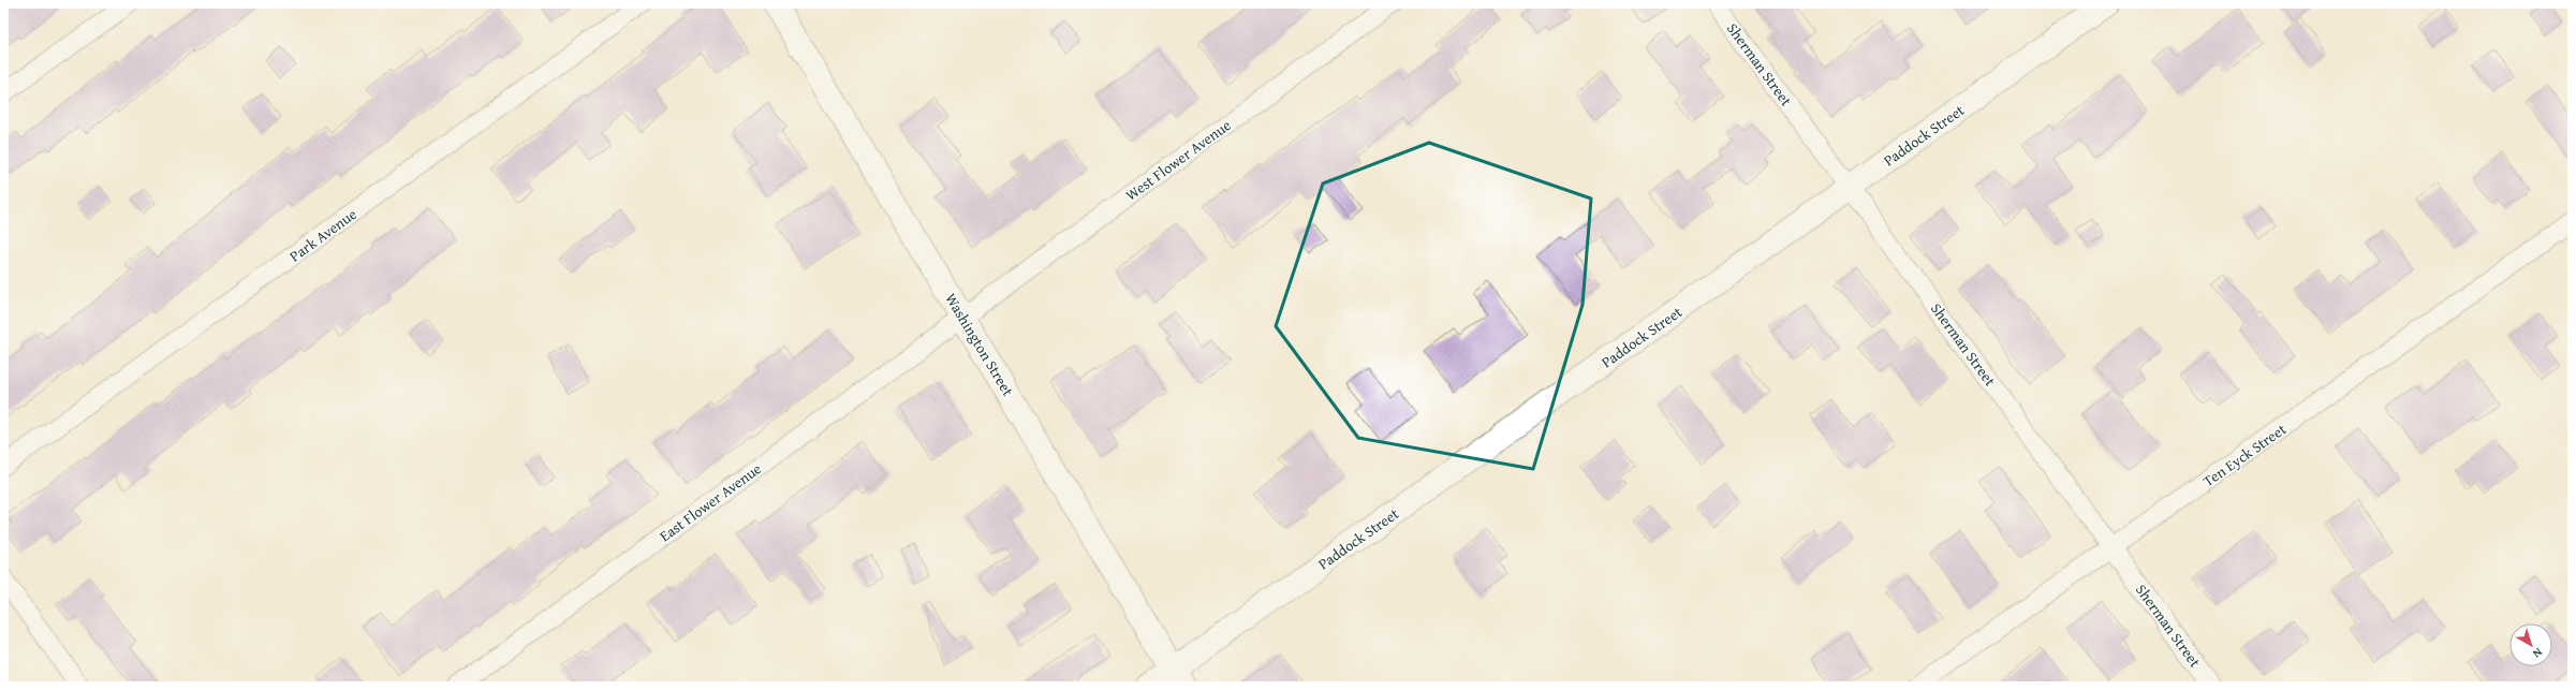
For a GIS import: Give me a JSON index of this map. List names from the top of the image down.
{
  "streets": {
    "main road": ["Paddock Street", "Washington Street"],
    "street": [
      "Sherman Street",
      "West Flower Avenue",
      "Park Avenue",
      "Ten Eyck Street",
      "East Flower Avenue"
    ]
  },
  "crossings": [
    ["Sherman Street", "Paddock Street"],
    ["Sherman Street", "Ten Eyck Street"],
    ["Paddock Street", "Washington Street"],
    ["West Flower Avenue", "Washington Street"],
    ["West Flower Avenue", "East Flower Avenue"],
    ["Washington Street", "East Flower Avenue"]
  ],
  "north": "bottom right"
}
